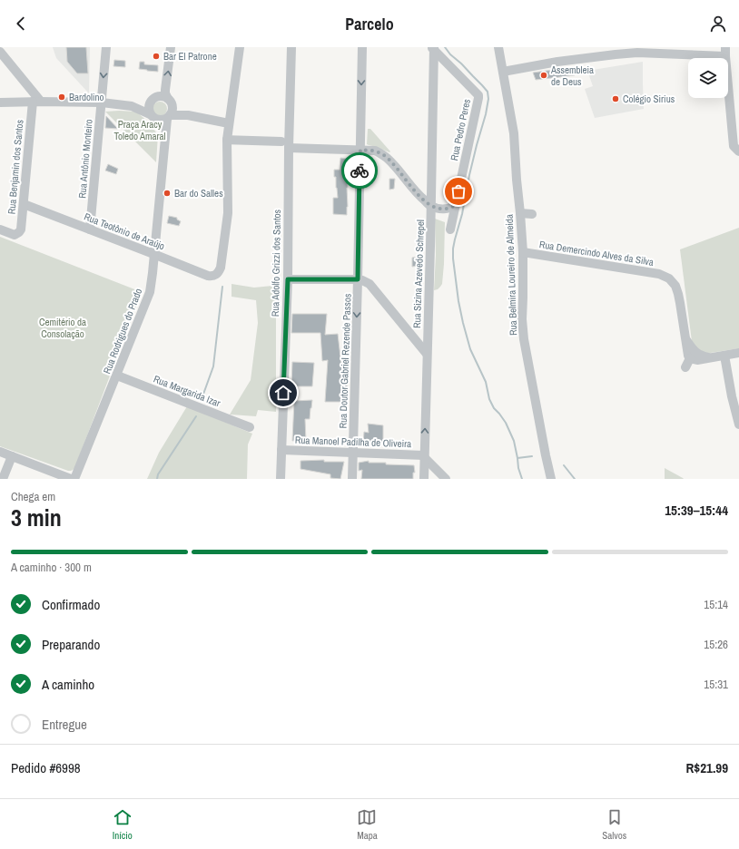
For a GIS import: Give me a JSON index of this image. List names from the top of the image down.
{
  "streets": {
    "street": [
      "Rua Pedro Peres",
      "Rua Antônio Monteiro",
      "Rua Benjamin dos Santos",
      "Rua Teotônio de Araújo",
      "Rua Demercindo Alves da Silva",
      "Rua Adolfo Grizzi dos Santos",
      "Rua Sizina Azevedo Schrepel",
      "Rua Belmira Loureiro de Almeida",
      "Rua Rodrigues do Prado",
      "Rua Doutor Gabriel Rezende Passos",
      "Rua Margarida Izar",
      "Rua Manoel Padilha de Oliveira"
    ]
  },
  "crossings": [
    ["Rua Pedro Peres", "Rua Sizina Azevedo Schrepel"],
    ["Rua Antônio Monteiro", "Rua Teotônio de Araújo"],
    ["Rua Benjamin dos Santos", "Rua Teotônio de Araújo"],
    ["Rua Teotônio de Araújo", "Rua Rodrigues do Prado"],
    ["Rua Demercindo Alves da Silva", "Rua Belmira Loureiro de Almeida"],
    ["Rua Adolfo Grizzi dos Santos", "Rua Manoel Padilha de Oliveira"],
    ["Rua Sizina Azevedo Schrepel", "Rua Manoel Padilha de Oliveira"],
    ["Rua Rodrigues do Prado", "Rua Margarida Izar"],
    ["Rua Doutor Gabriel Rezende Passos", "Rua Manoel Padilha de Oliveira"]
  ],
  "one_way": ["Rua Doutor Gabriel Rezende Passos"],
  "parks": ["Praça Aracy Toledo Amaral", "Cemitério da Consolação"],
  "places": [
    "Bar El Patrone",
    "Assembleia de Deus",
    "Bardolino",
    "Colégio Sirius",
    "Bar do Salles"
  ],
  "page": {
    "header": "Parcelo",
    "heading": ["3 min", "Chega em", "15:39–15:44"],
    "panel": ["Pedido #6998", "R$21.99"],
    "bar": "A caminho · 300 m",
    "list": [
      ["Confirmado", "15:14"],
      ["Preparando", "15:26"],
      ["A caminho", "15:31"],
      "Entregue"
    ],
    "tabs": ["Início", "Mapa", "Salvos"]
  }
}
